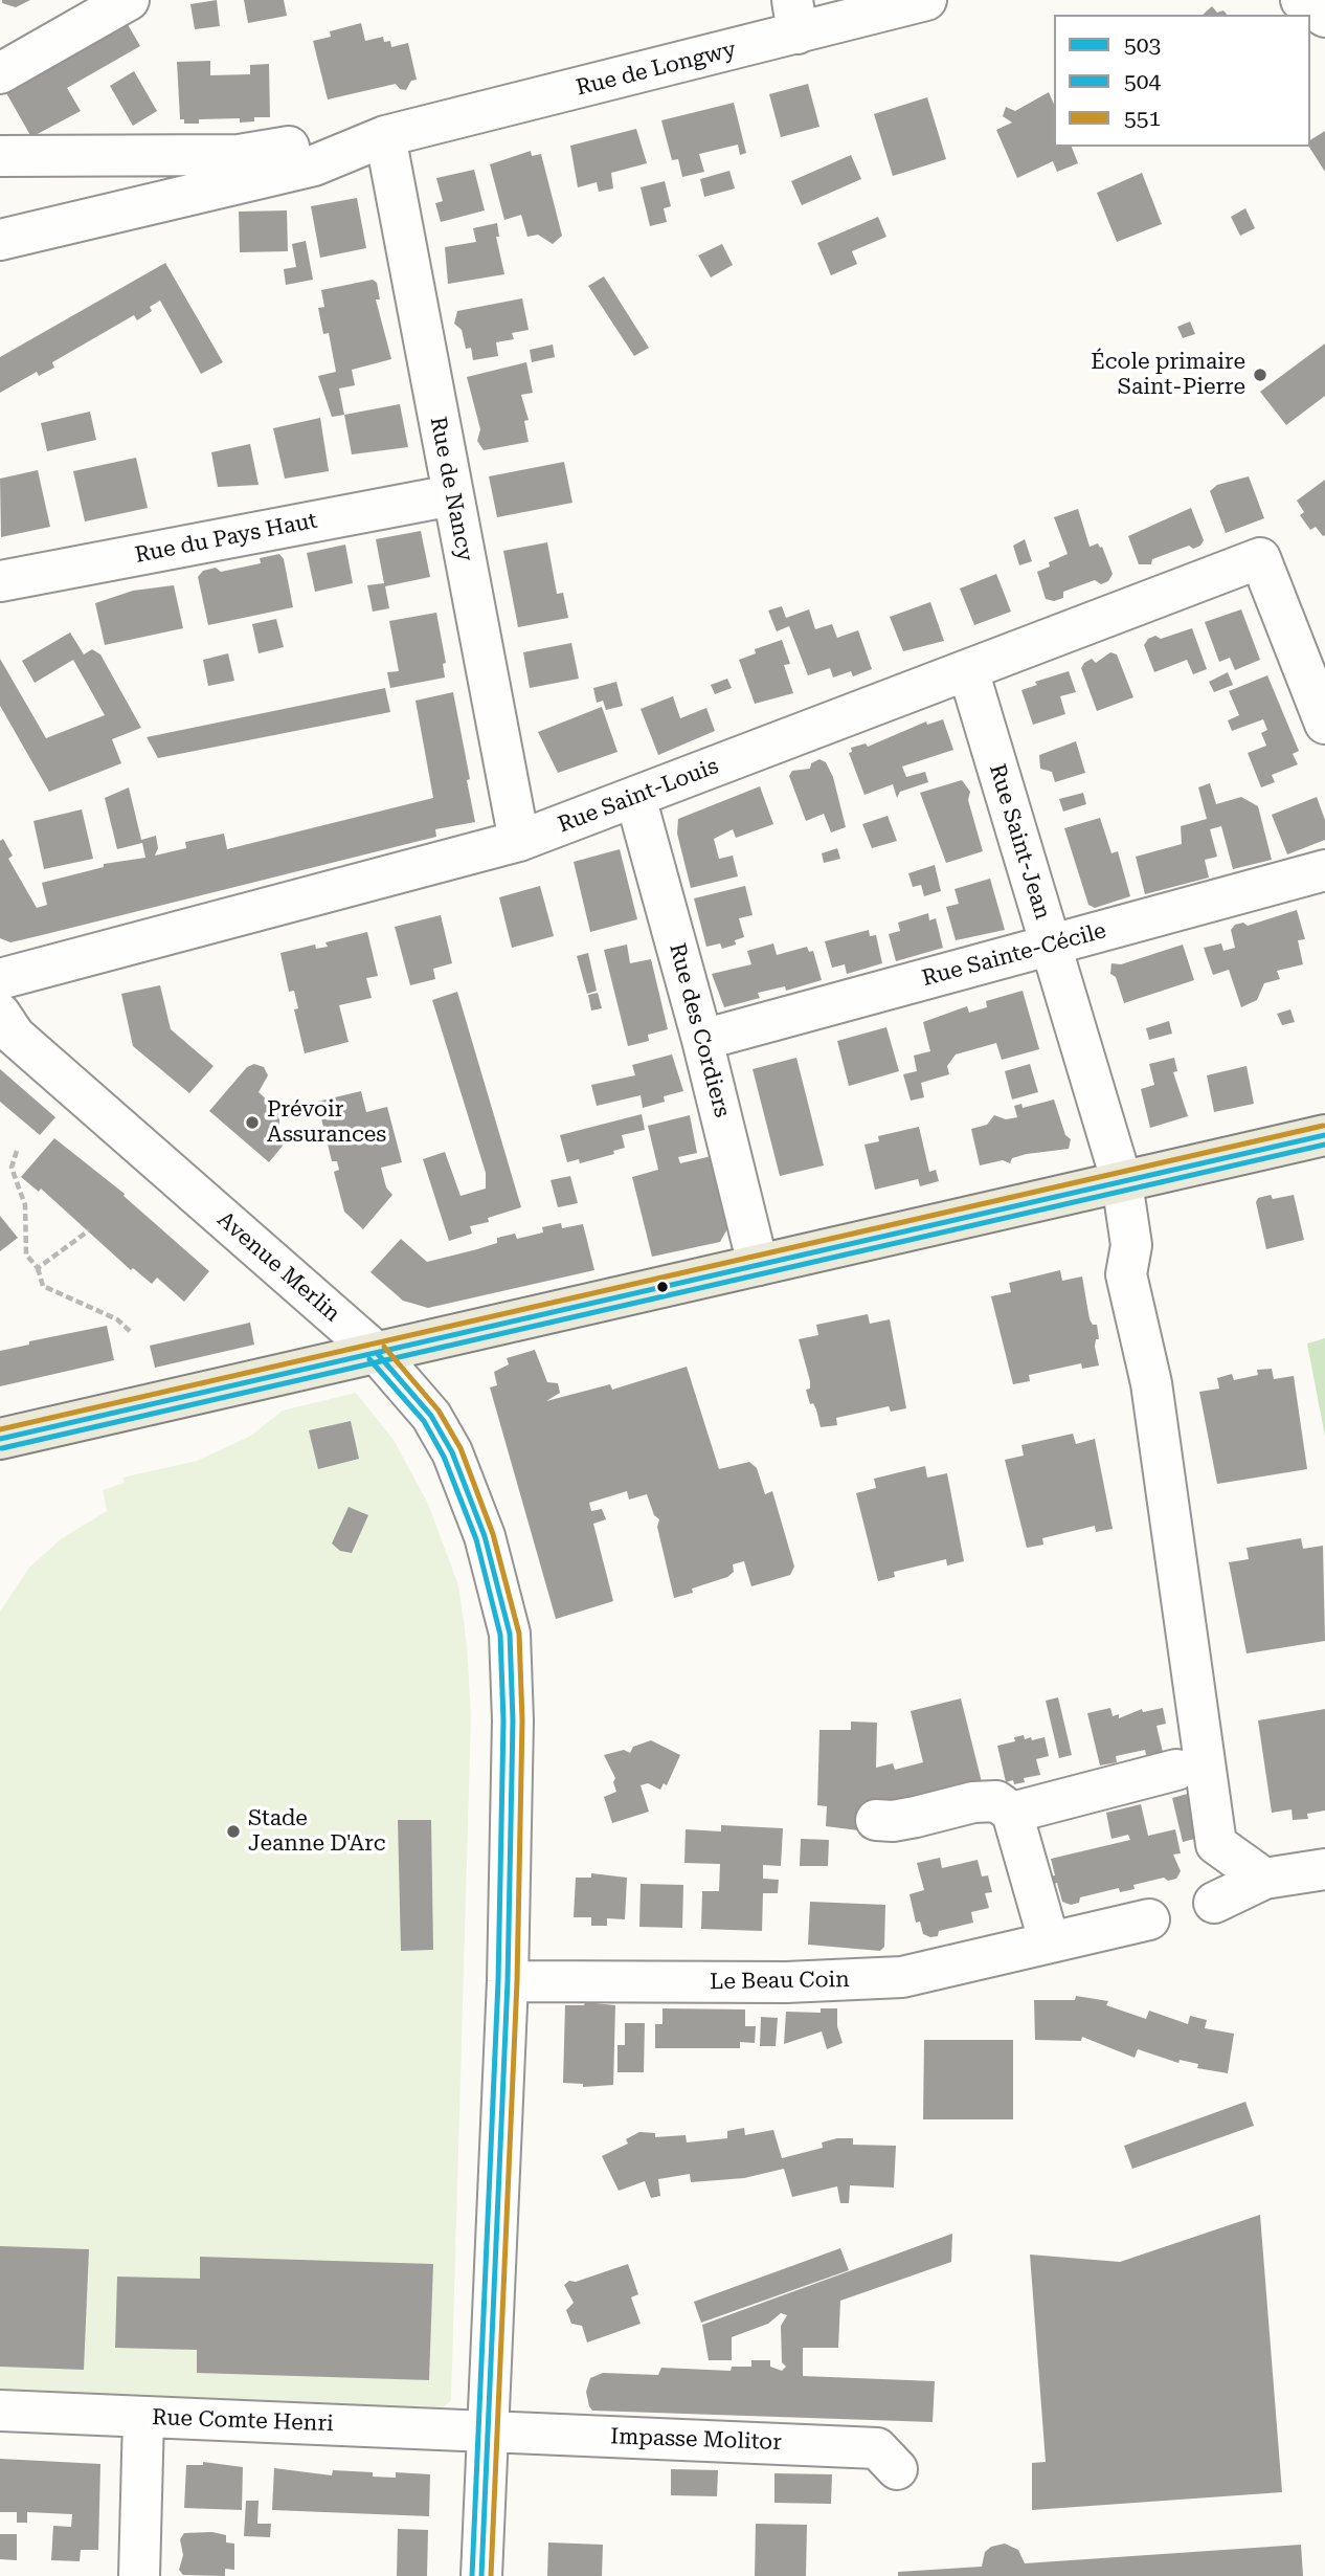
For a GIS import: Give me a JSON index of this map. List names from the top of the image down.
{
  "streets": {
    "street": [
      "Rue de Longwy",
      "Rue de Nancy",
      "Rue du Pays Haut",
      "Rue Saint-Louis",
      "Rue Saint-Jean",
      "Rue Sainte-Cécile",
      "Rue des Cordiers",
      "Avenue Merlin",
      "Le Beau Coin",
      "Rue Comte Henri",
      "Impasse Molitor"
    ]
  },
  "crossings": [
    ["Rue de Longwy", "Rue de Nancy"],
    ["Rue de Nancy", "Rue du Pays Haut"],
    ["Rue de Nancy", "Rue Saint-Louis"],
    ["Rue Saint-Louis", "Rue Saint-Jean"],
    ["Rue Saint-Louis", "Rue des Cordiers"],
    ["Rue Saint-Jean", "Rue Sainte-Cécile"],
    ["Rue Sainte-Cécile", "Rue des Cordiers"],
    ["Avenue Merlin", "Le Beau Coin"],
    ["Avenue Merlin", "Rue Comte Henri"],
    ["Avenue Merlin", "Impasse Molitor"],
    ["Rue Comte Henri", "Impasse Molitor"]
  ],
  "places": ["École primaire Saint-Pierre", "Prévoir Assurances", "Stade Jeanne D'Arc"],
  "lines": ["transit line 551", "transit line 503", "transit line 504"],
  "legend": ["503", "504", "551"]
}
